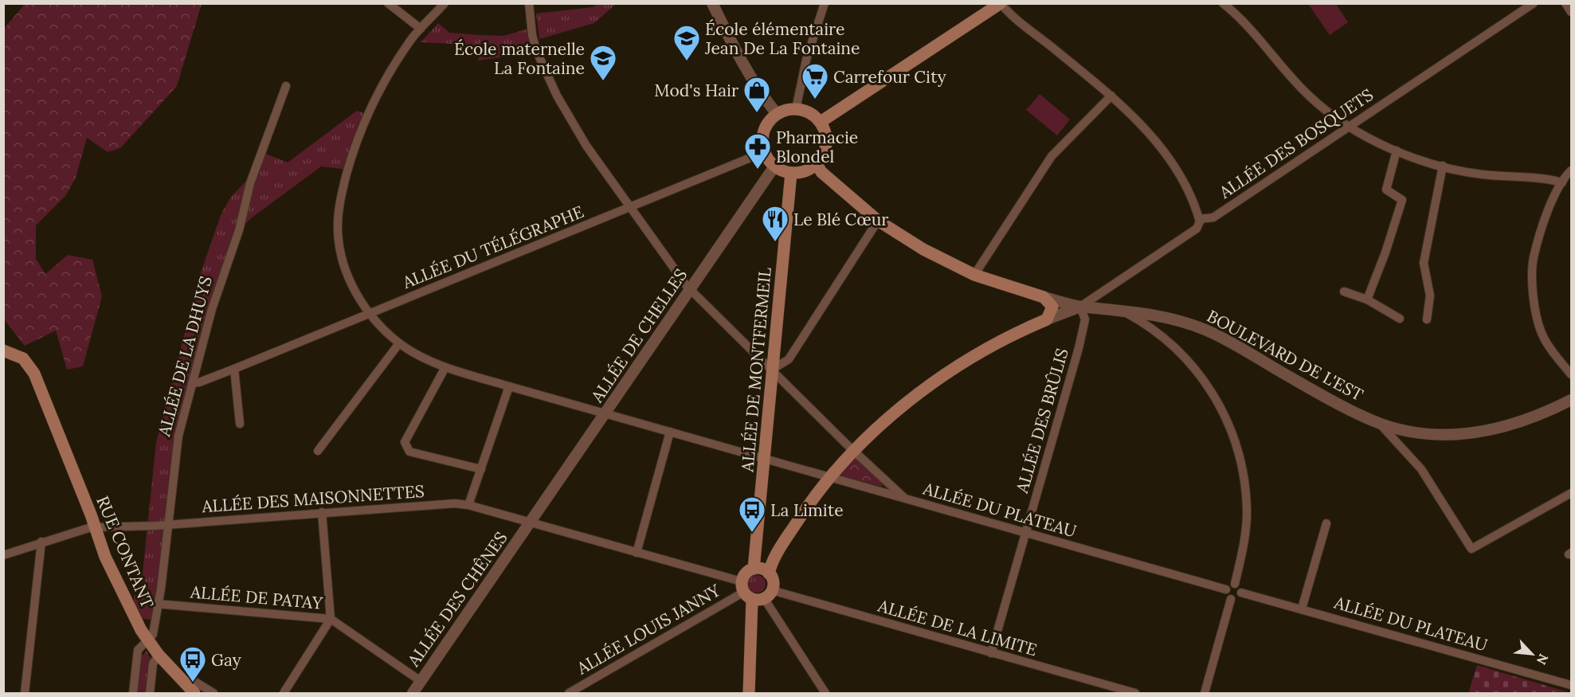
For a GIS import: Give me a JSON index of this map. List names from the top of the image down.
{
  "streets": {
    "main road": ["BOULEVARD DE L'EST", "ALLÉE DE MONTFERMEIL", "RUE CONTANT"],
    "street": [
      "ALLÉE DES BOSQUETS",
      "ALLÉE DU TÉLÉGRAPHE",
      "ALLÉE DE CHELLES",
      "ALLÉE DE LA DHUYS",
      "ALLÉE DES BRÛLIS",
      "ALLÉE DES MAISONNETTES",
      "ALLÉE DU PLATEAU",
      "ALLÉE DE PATAY",
      "ALLÉE DES CHÊNES",
      "ALLÉE DE LA LIMITE",
      "ALLÉE LOUIS JANNY"
    ]
  },
  "crossings": [
    ["ALLÉE DU TÉLÉGRAPHE", "ALLÉE DE CHELLES"],
    ["ALLÉE DU TÉLÉGRAPHE", "BOULEVARD DE L'EST"],
    ["ALLÉE DU TÉLÉGRAPHE", "ALLÉE DE LA DHUYS"],
    ["ALLÉE DU TÉLÉGRAPHE", "ALLÉE DE MONTFERMEIL"],
    ["ALLÉE DU TÉLÉGRAPHE", "ALLÉE DU PLATEAU"],
    ["ALLÉE DE CHELLES", "BOULEVARD DE L'EST"],
    ["ALLÉE DE CHELLES", "ALLÉE DE MONTFERMEIL"],
    ["ALLÉE DE CHELLES", "ALLÉE DES MAISONNETTES"],
    ["ALLÉE DE CHELLES", "ALLÉE DU PLATEAU"],
    ["ALLÉE DE CHELLES", "ALLÉE DES CHÊNES"],
    ["ALLÉE DE CHELLES", "ALLÉE DE LA LIMITE"],
    ["BOULEVARD DE L'EST", "ALLÉE DE MONTFERMEIL"],
    ["BOULEVARD DE L'EST", "ALLÉE DES BRÛLIS"],
    ["ALLÉE DE LA DHUYS", "ALLÉE DES MAISONNETTES"],
    ["ALLÉE DE LA DHUYS", "RUE CONTANT"],
    ["ALLÉE DE LA DHUYS", "ALLÉE DE PATAY"],
    ["ALLÉE DE MONTFERMEIL", "ALLÉE DU PLATEAU"],
    ["ALLÉE DES BRÛLIS", "ALLÉE DU PLATEAU"],
    ["ALLÉE DES BRÛLIS", "ALLÉE DE LA LIMITE"],
    ["ALLÉE DES MAISONNETTES", "RUE CONTANT"],
    ["ALLÉE DES MAISONNETTES", "ALLÉE DES CHÊNES"],
    ["ALLÉE DES MAISONNETTES", "ALLÉE DE LA LIMITE"],
    ["ALLÉE DE PATAY", "ALLÉE DES CHÊNES"],
    ["ALLÉE DES CHÊNES", "ALLÉE DE LA LIMITE"],
    ["ALLÉE DE LA LIMITE", "ALLÉE LOUIS JANNY"]
  ],
  "places": {
    "school or university": ["École élémentaire Jean De La Fontaine", "École maternelle La Fontaine"],
    "supermarket": ["Carrefour City"],
    "shop": ["Mod's Hair"],
    "pharmacy": ["Pharmacie Blondel"],
    "restaurant": ["Le Blé Cœur"],
    "bus stop": ["La Limite", "Gay"]
  },
  "north": "bottom right"
}
